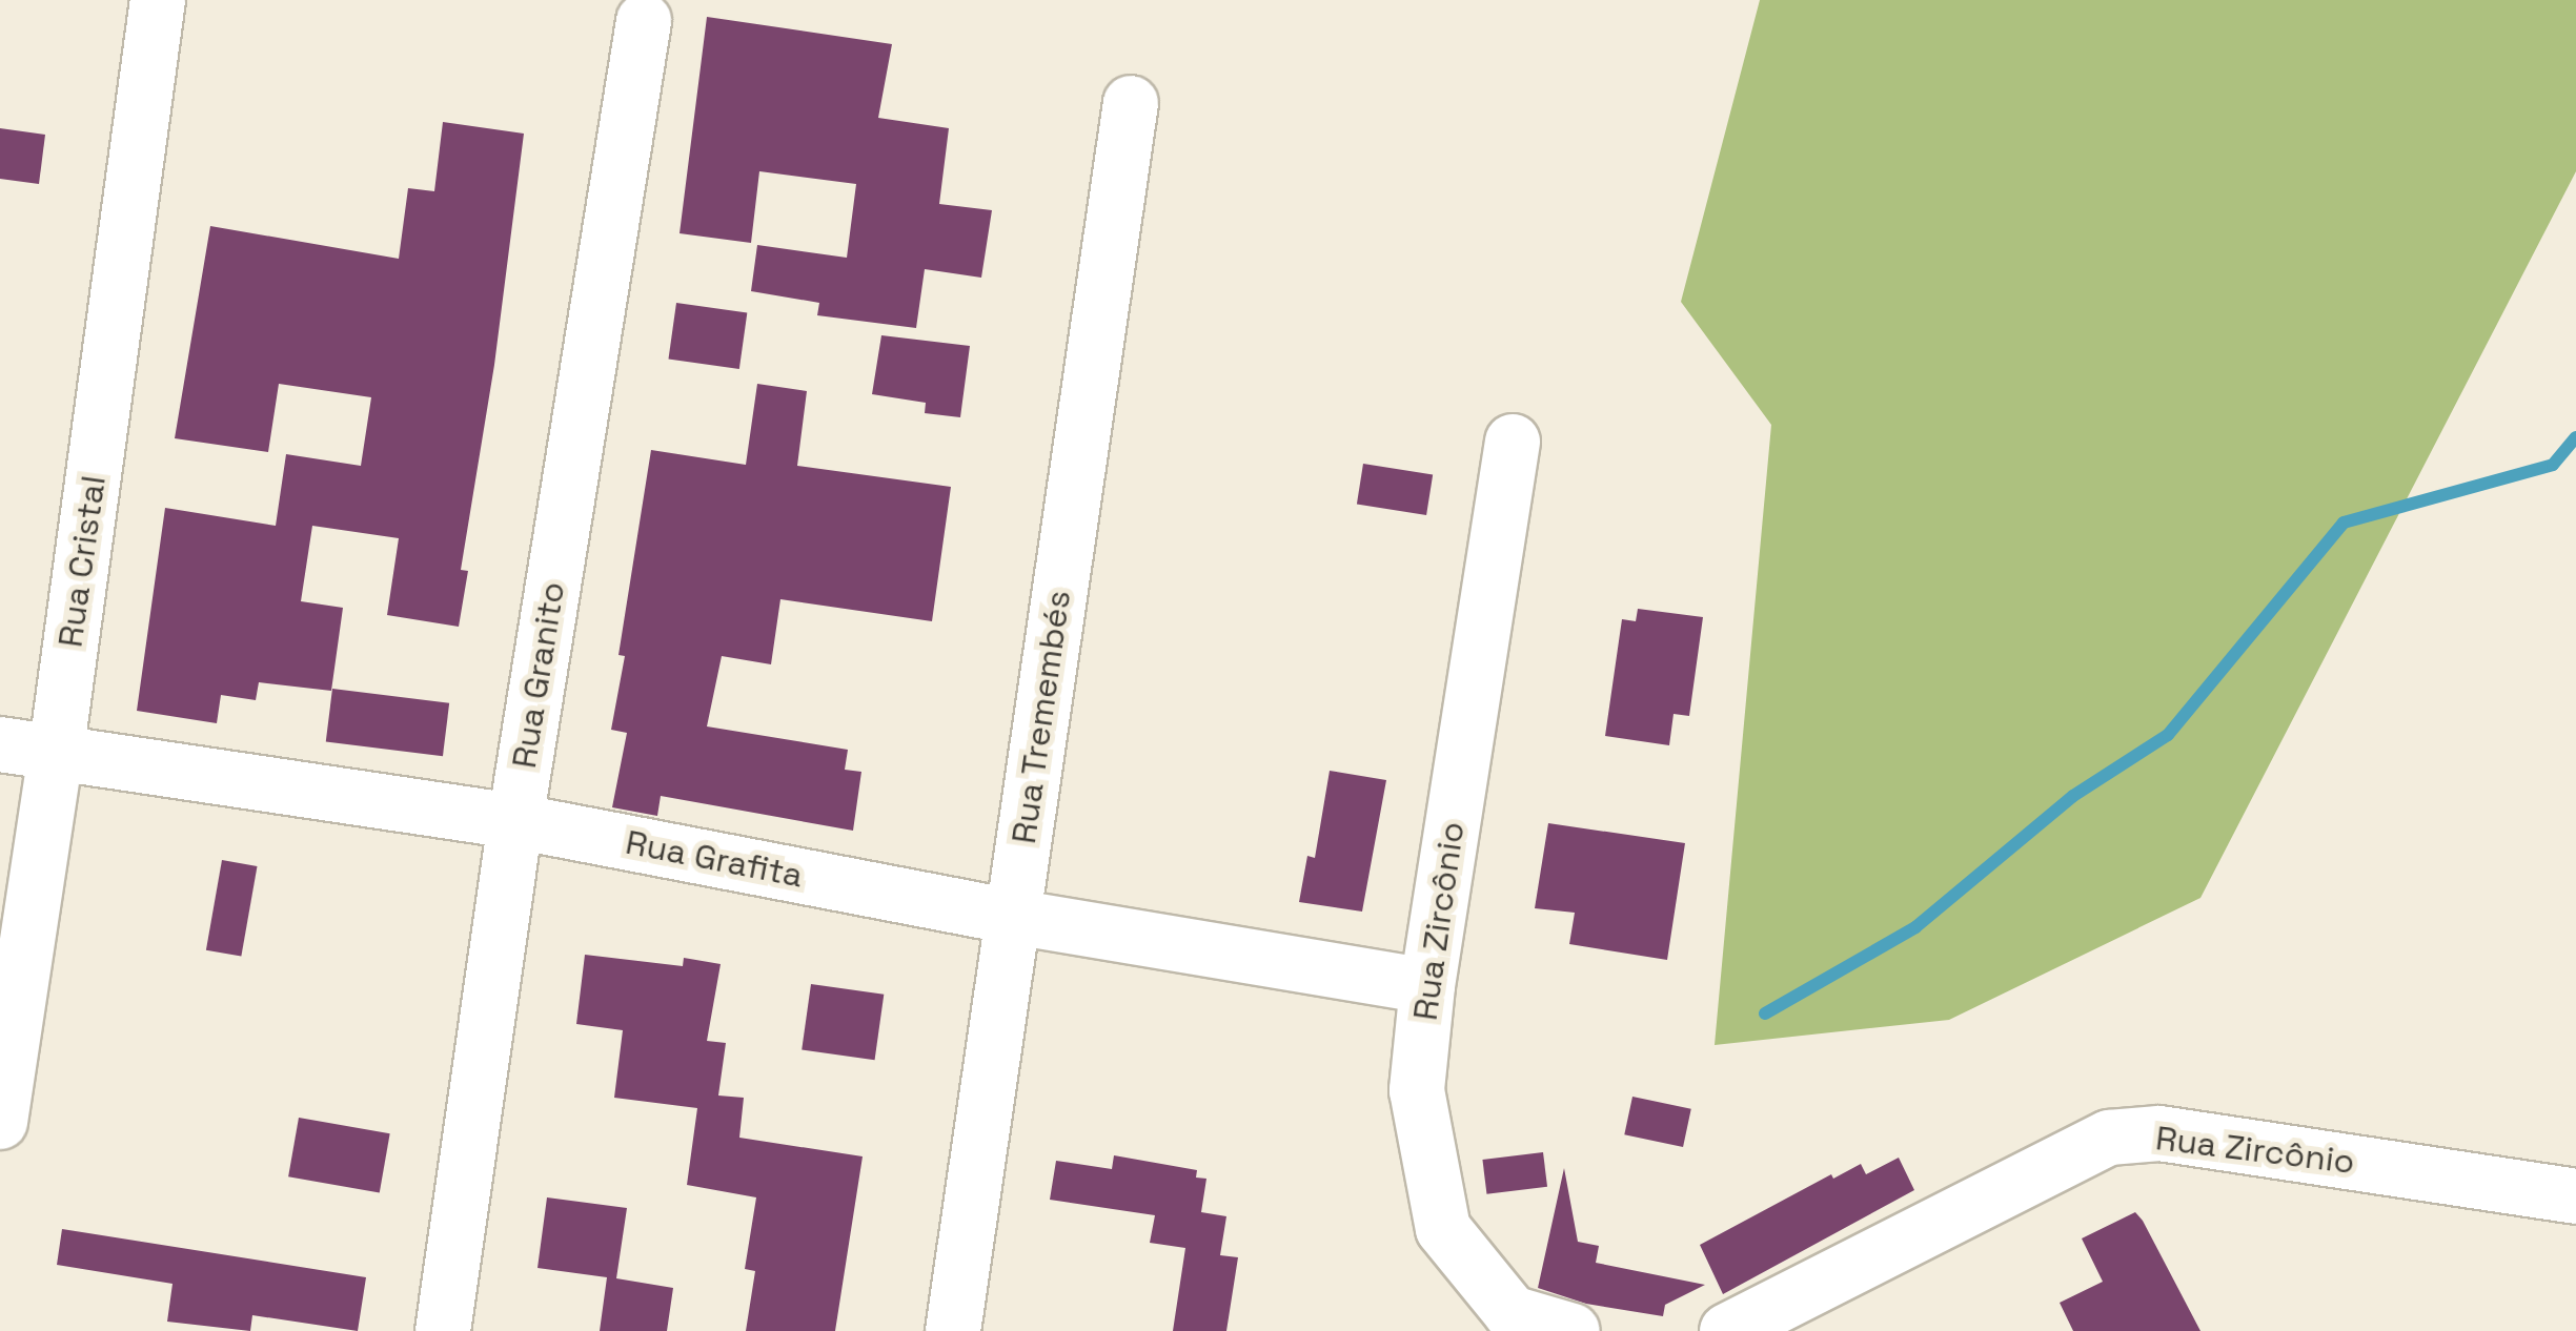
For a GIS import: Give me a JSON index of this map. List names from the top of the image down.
{
  "streets": {
    "street": [
      "Rua Cristal",
      "Rua Granito",
      "Rua Tremembés",
      "Rua Grafita",
      "Rua Zircônio"
    ]
  },
  "crossings": [
    ["Rua Cristal", "Rua Grafita"],
    ["Rua Granito", "Rua Grafita"],
    ["Rua Tremembés", "Rua Grafita"],
    ["Rua Grafita", "Rua Zircônio"]
  ]
}
